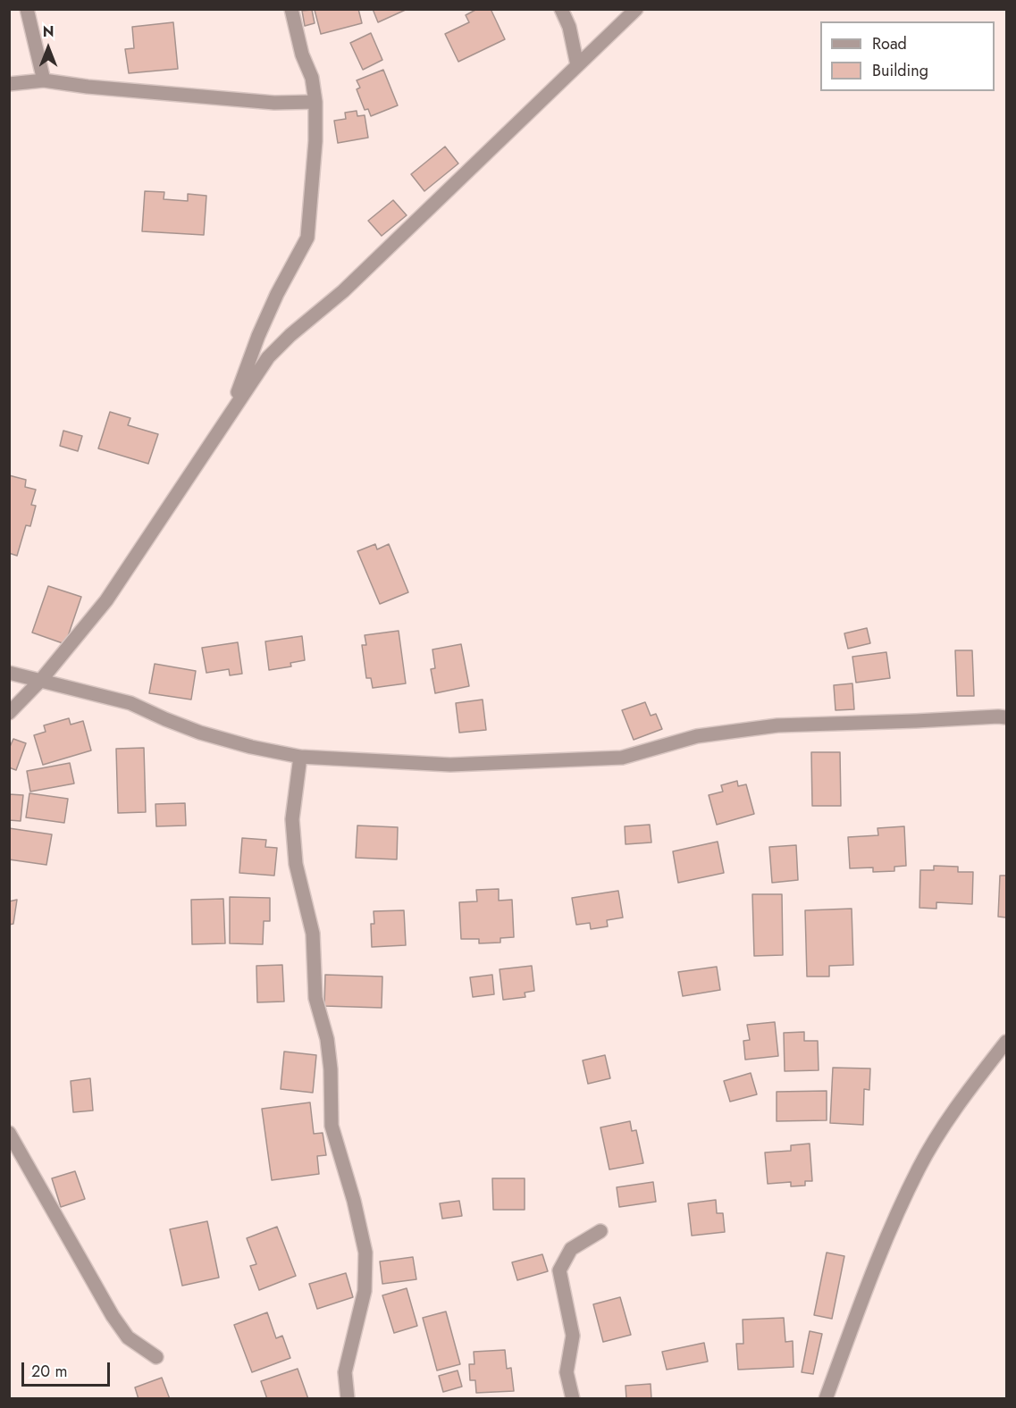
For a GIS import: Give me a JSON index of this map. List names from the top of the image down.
{
  "legend": ["Road", "Building"],
  "scale_bar": "20 m",
  "north": "top"
}
